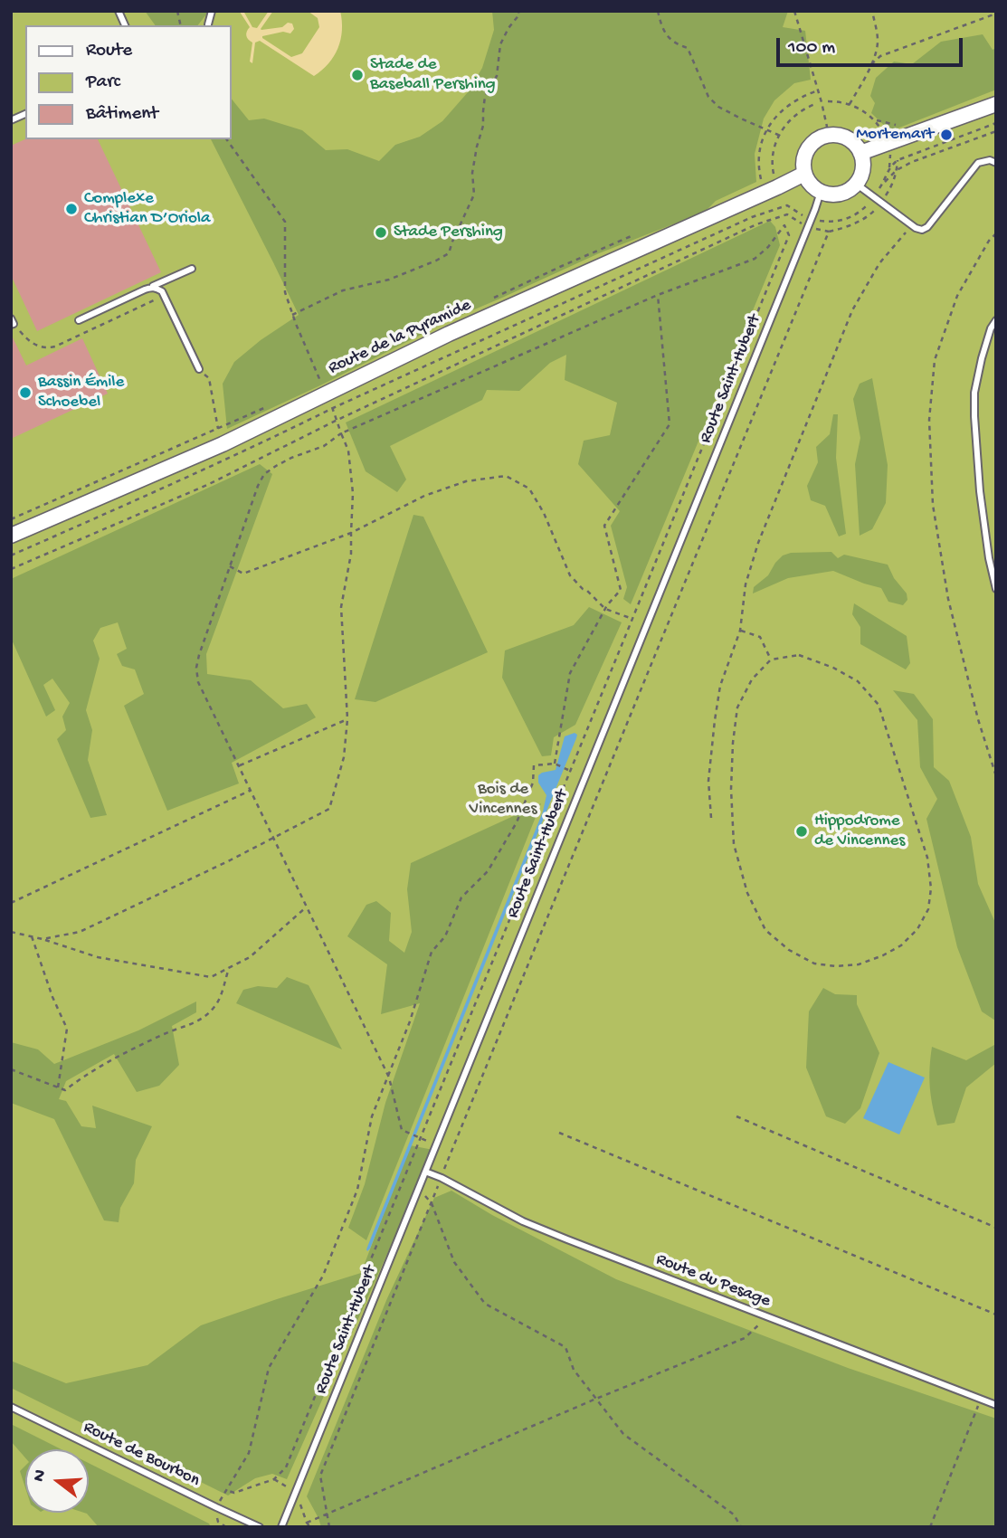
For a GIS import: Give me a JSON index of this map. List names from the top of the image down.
{
  "streets": {
    "street": ["Route de la Pyramide"],
    "lane": ["Route Saint-Hubert", "Route du Pesage", "Route de Bourbon"]
  },
  "crossings": [
    ["Route de la Pyramide", "Route Saint-Hubert"],
    ["Route Saint-Hubert", "Route du Pesage"]
  ],
  "parks": ["Bois de Vincennes"],
  "places": [
    "Stade de Baseball Pershing",
    "Mortemart",
    "Complexe Christian D’Oriola",
    "Stade Pershing",
    "Bassin Émile Schoebel",
    "Hippodrome de Vincennes"
  ],
  "legend": ["Route", "Parc", "Bâtiment"],
  "scale_bar": "100 m",
  "north": "left"
}
